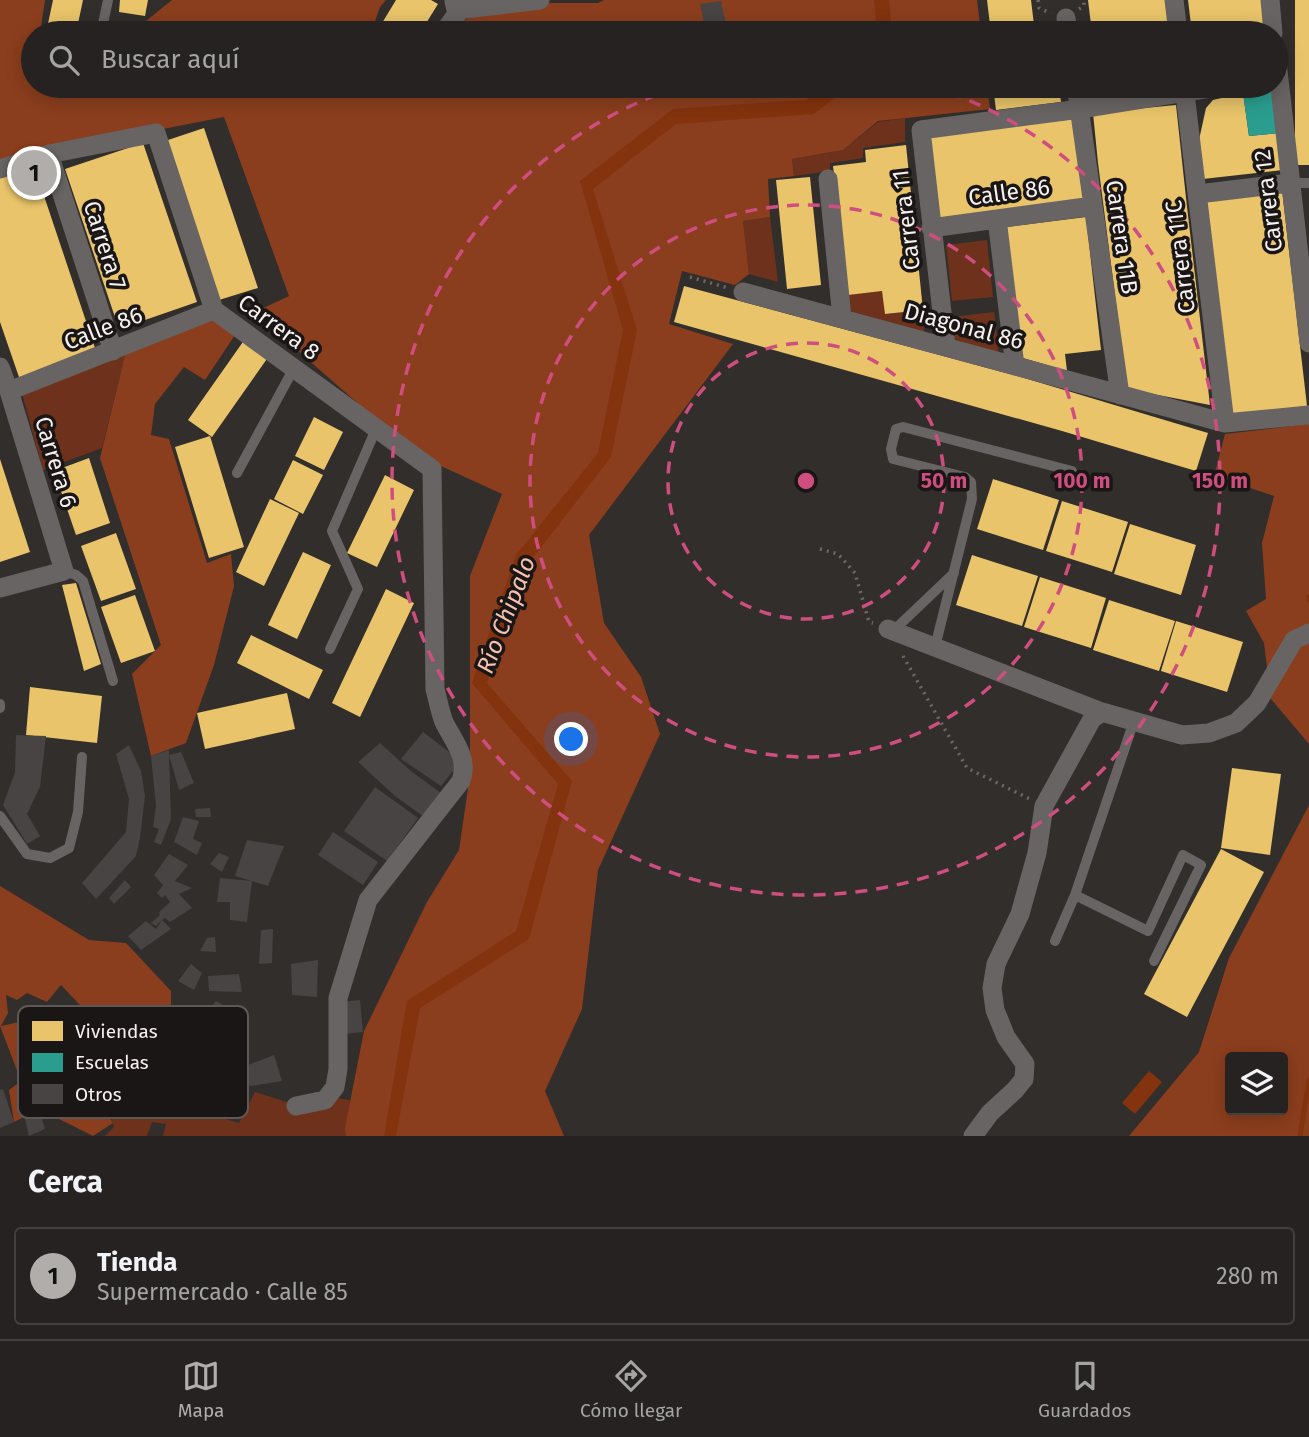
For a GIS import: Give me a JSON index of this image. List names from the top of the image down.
{
  "streets": {
    "street": [
      "Calle 86",
      "Carrera 12",
      "Carrera 11",
      "Carrera 11B",
      "Carrera 7",
      "Carrera 11C",
      "Diagonal 86",
      "Carrera 8",
      "Carrera 6"
    ]
  },
  "crossings": [
    ["Calle 86", "Carrera 11"],
    ["Calle 86", "Carrera 11B"],
    ["Calle 86", "Carrera 7"],
    ["Calle 86", "Carrera 8"],
    ["Calle 86", "Carrera 6"],
    ["Carrera 11", "Carrera 11B"],
    ["Carrera 11", "Diagonal 86"],
    ["Carrera 11B", "Diagonal 86"],
    ["Carrera 7", "Carrera 8"],
    ["Carrera 11C", "Diagonal 86"]
  ],
  "water": ["Río Chipalo"],
  "legend": ["Viviendas", "Escuelas", "Otros"],
  "page": {
    "search": "Buscar aquí",
    "pins": "1",
    "heading": "Cerca",
    "list": [
      {
        "mark": "1",
        "name": "Tienda",
        "note": "Supermercado · Calle 85",
        "value": "280 m"
      }
    ],
    "nav": ["Mapa", "Cómo llegar", "Guardados"]
  },
  "rings": ["50 m", "100 m", "150 m"]
}
